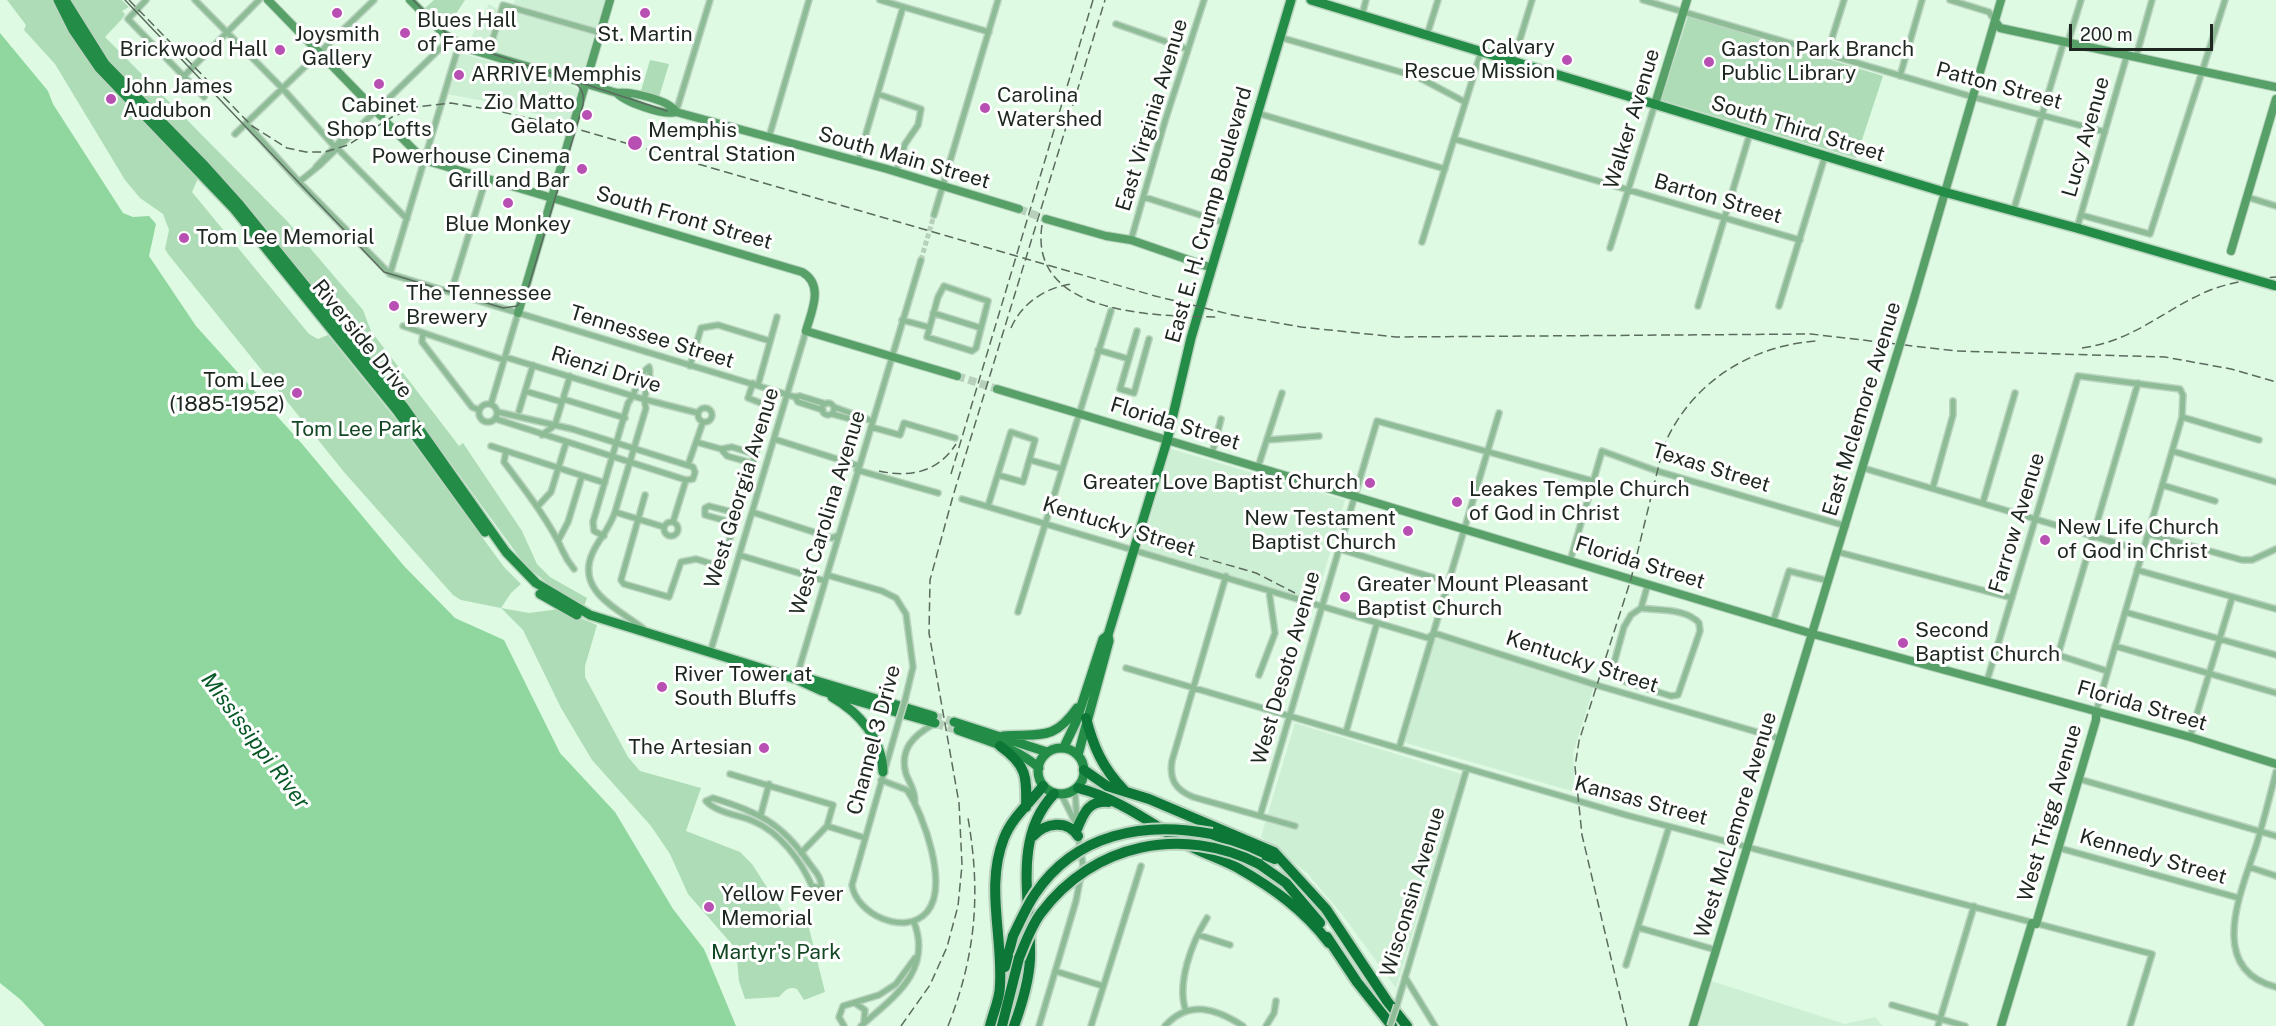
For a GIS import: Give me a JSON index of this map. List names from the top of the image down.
{
  "streets": {
    "main road": [
      "Walker Avenue",
      "South Third Street",
      "South Main Street",
      "East E. H. Crump Boulevard",
      "South Front Street",
      "Riverside Drive",
      "East Mclemore Avenue",
      "Florida Street",
      "West Trigg Avenue",
      "West McLemore Avenue"
    ],
    "street": [
      "Patton Street",
      "East Virginia Avenue",
      "Lucy Avenue",
      "Barton Street",
      "Tennessee Street",
      "Rienzi Drive",
      "Texas Street",
      "West Georgia Avenue",
      "West Carolina Avenue",
      "Farrow Avenue",
      "Kentucky Street",
      "West Desoto Avenue",
      "Channel 3 Drive",
      "Kansas Street",
      "Kennedy Street",
      "Wisconsin Avenue"
    ]
  },
  "crossings": [
    ["Patton Street", "Walker Avenue"],
    ["Patton Street", "Lucy Avenue"],
    ["Walker Avenue", "South Third Street"],
    ["Walker Avenue", "Barton Street"],
    ["South Third Street", "Lucy Avenue"],
    ["South Third Street", "East Mclemore Avenue"],
    ["East E. H. Crump Boulevard", "Florida Street"],
    ["East E. H. Crump Boulevard", "Kentucky Street"],
    ["South Front Street", "West Georgia Avenue"],
    ["Tennessee Street", "West Georgia Avenue"],
    ["Riverside Drive", "West Georgia Avenue"],
    ["Riverside Drive", "West Carolina Avenue"],
    ["East Mclemore Avenue", "Florida Street"],
    ["East Mclemore Avenue", "Texas Street"],
    ["East Mclemore Avenue", "West McLemore Avenue"],
    ["Florida Street", "Farrow Avenue"],
    ["Florida Street", "West Desoto Avenue"],
    ["Florida Street", "West Trigg Avenue"],
    ["Florida Street", "West McLemore Avenue"],
    ["West Carolina Avenue", "Channel 3 Drive"],
    ["Kentucky Street", "West Desoto Avenue"],
    ["Kentucky Street", "West McLemore Avenue"],
    ["West Desoto Avenue", "Kansas Street"],
    ["Kansas Street", "West Trigg Avenue"],
    ["Kansas Street", "West McLemore Avenue"],
    ["Kansas Street", "Wisconsin Avenue"],
    ["West Trigg Avenue", "Kennedy Street"]
  ],
  "water": ["Mississippi River"],
  "parks": ["Tom Lee Park", "Martyr's Park"],
  "places": [
    "Joysmith Gallery",
    "St. Martin",
    "Blues Hall of Fame",
    "Brickwood Hall",
    "Calvary Rescue Mission",
    "Gaston Park Branch Public Library",
    "ARRIVE Memphis",
    "Cabinet Shop Lofts",
    "John James Audubon",
    "Carolina Watershed",
    "Zio Matto Gelato",
    "Memphis Central Station",
    "Powerhouse Cinema Grill and Bar",
    "Blue Monkey",
    "Tom Lee Memorial",
    "The Tennessee Brewery",
    "Tom Lee (1885-1952)",
    "Greater Love Baptist Church",
    "Leakes Temple Church of God in Christ",
    "New Testament Baptist Church",
    "New Life Church of God in Christ",
    "Greater Mount Pleasant Baptist Church",
    "Second Baptist Church",
    "River Tower at South Bluffs",
    "The Artesian",
    "Yellow Fever Memorial"
  ],
  "scale_bar": "200 m"
}
